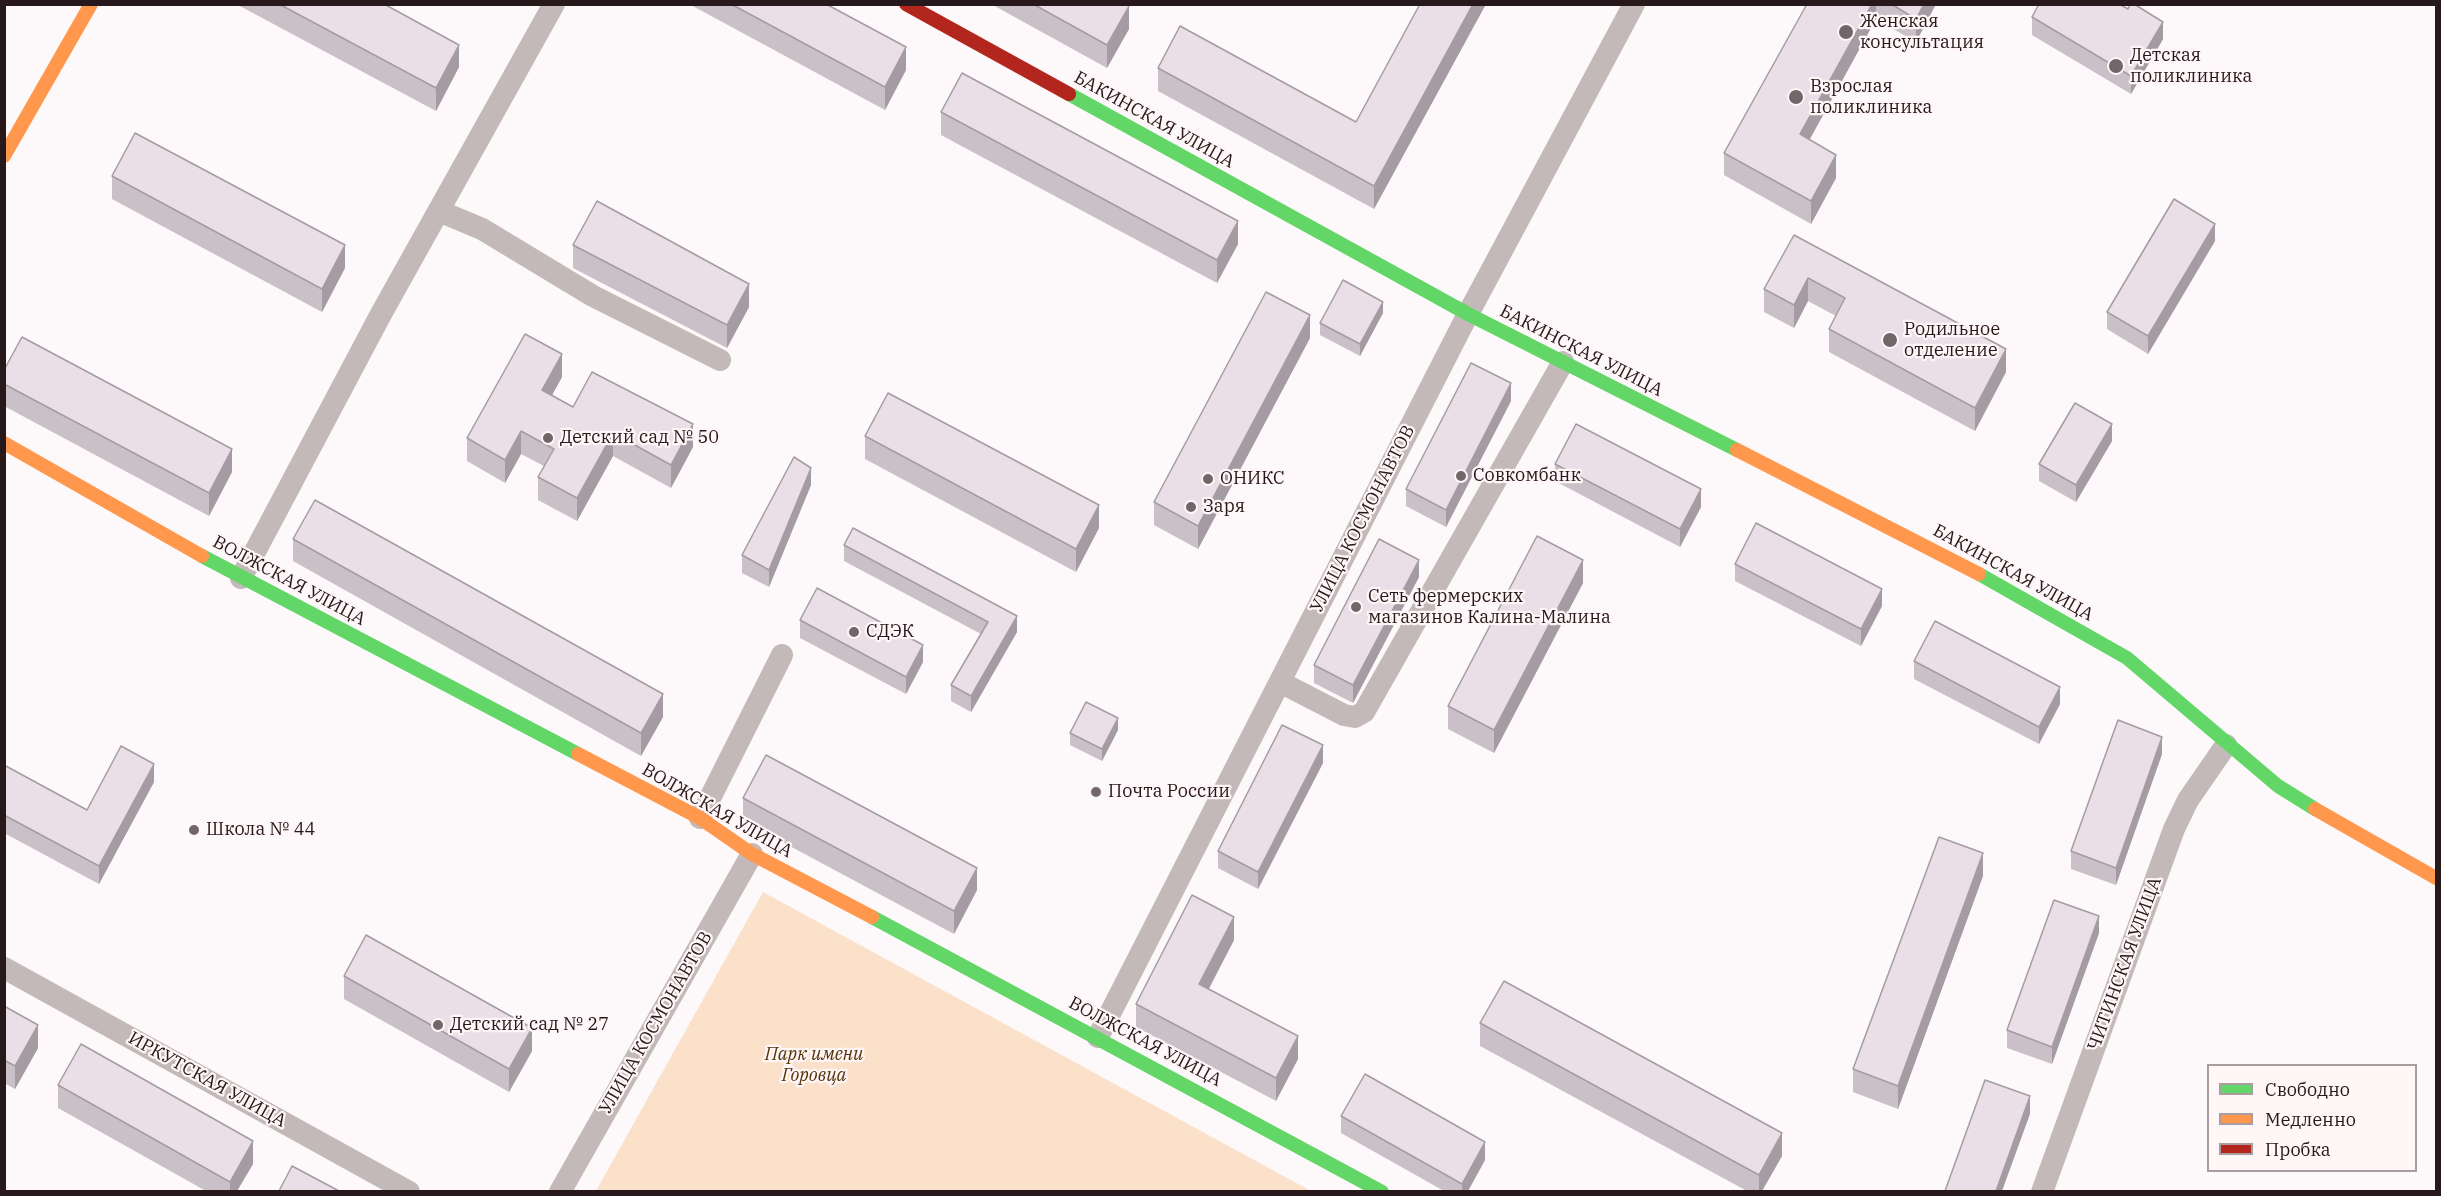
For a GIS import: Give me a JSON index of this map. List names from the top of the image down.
{
  "streets": {
    "street": [
      "БАКИНСКАЯ УЛИЦА",
      "УЛИЦА КОСМОНАВТОВ",
      "ВОЛЖСКАЯ УЛИЦА",
      "ЧИТИНСКАЯ УЛИЦА",
      "ИРКУТСКАЯ УЛИЦА"
    ]
  },
  "crossings": [
    ["БАКИНСКАЯ УЛИЦА", "УЛИЦА КОСМОНАВТОВ"],
    ["БАКИНСКАЯ УЛИЦА", "ЧИТИНСКАЯ УЛИЦА"],
    ["УЛИЦА КОСМОНАВТОВ", "ВОЛЖСКАЯ УЛИЦА"]
  ],
  "parks": ["Парк имени Горовца"],
  "places": [
    "Женская консультация",
    "Детская поликлиника",
    "Взрослая поликлиника",
    "Родильное отделение",
    "Детский сад № 50",
    "Совкомбанк",
    "ОНИКС",
    "Заря",
    "Сеть фермерских магазинов Калина-Малина",
    "СДЭК",
    "Почта России",
    "Школа № 44",
    "Детский сад № 27"
  ],
  "legend": ["Свободно", "Медленно", "Пробка"]
}
